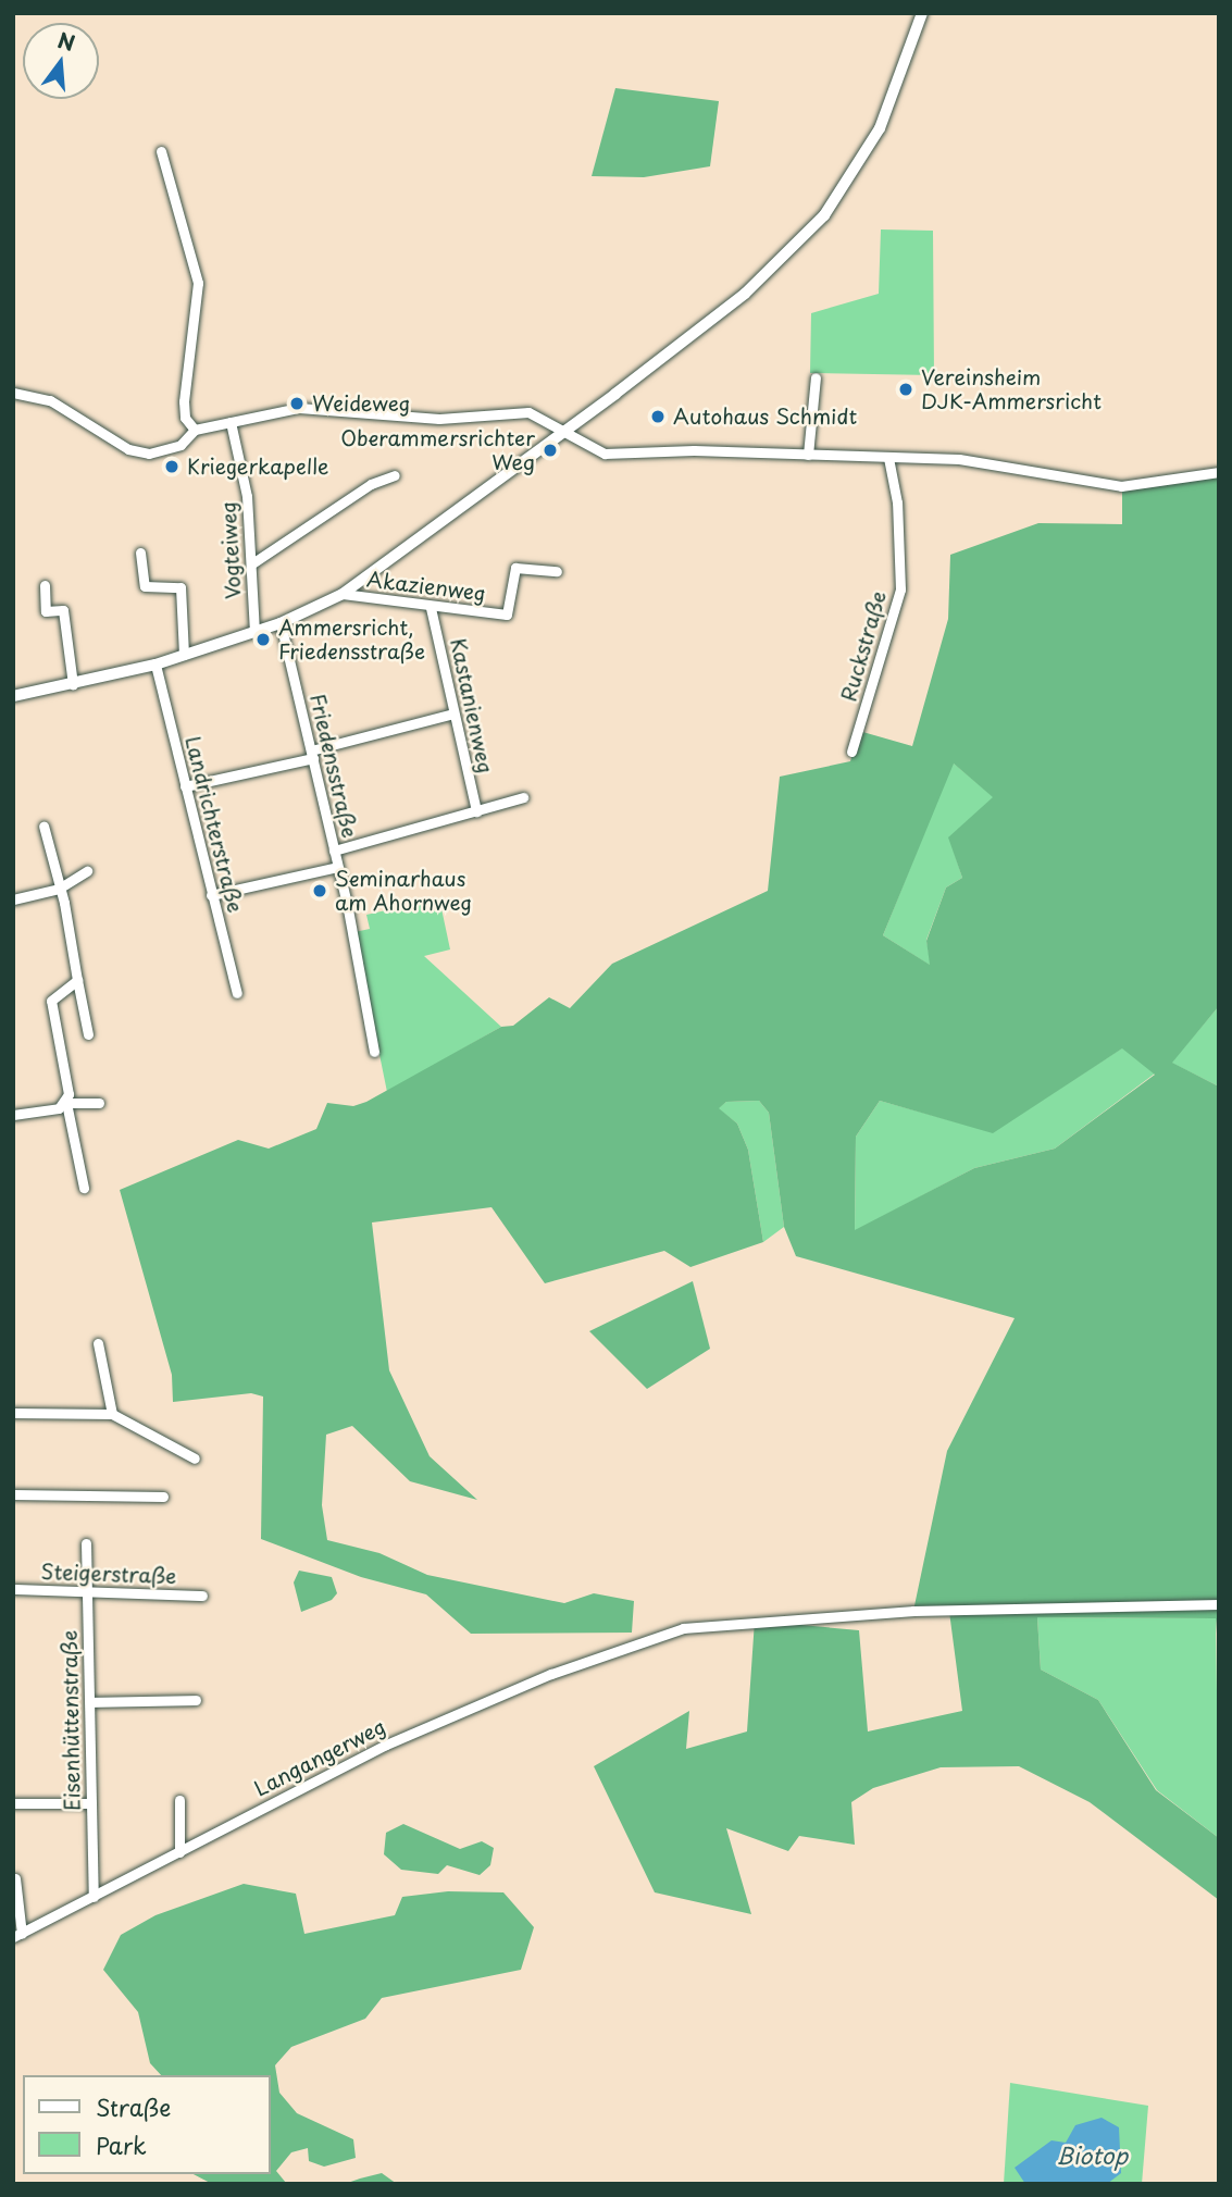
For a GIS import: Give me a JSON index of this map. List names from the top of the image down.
{
  "streets": {
    "street": [
      "Vogteiweg",
      "Akazienweg",
      "Ruckstraße",
      "Kastanienweg",
      "Friedensstraße",
      "Landrichterstraße",
      "Steigerstraße",
      "Eisenhüttenstraße",
      "Langangerweg"
    ]
  },
  "crossings": [
    ["Akazienweg", "Kastanienweg"],
    ["Steigerstraße", "Eisenhüttenstraße"],
    ["Eisenhüttenstraße", "Langangerweg"]
  ],
  "water": ["Biotop"],
  "places": [
    "Vereinsheim DJK-Ammersricht",
    "Weideweg",
    "Autohaus Schmidt",
    "Oberammersrichter Weg",
    "Kriegerkapelle",
    "Ammersricht, Friedensstraße",
    "Seminarhaus am Ahornweg"
  ],
  "legend": ["Straße", "Park"],
  "north": "top"
}
